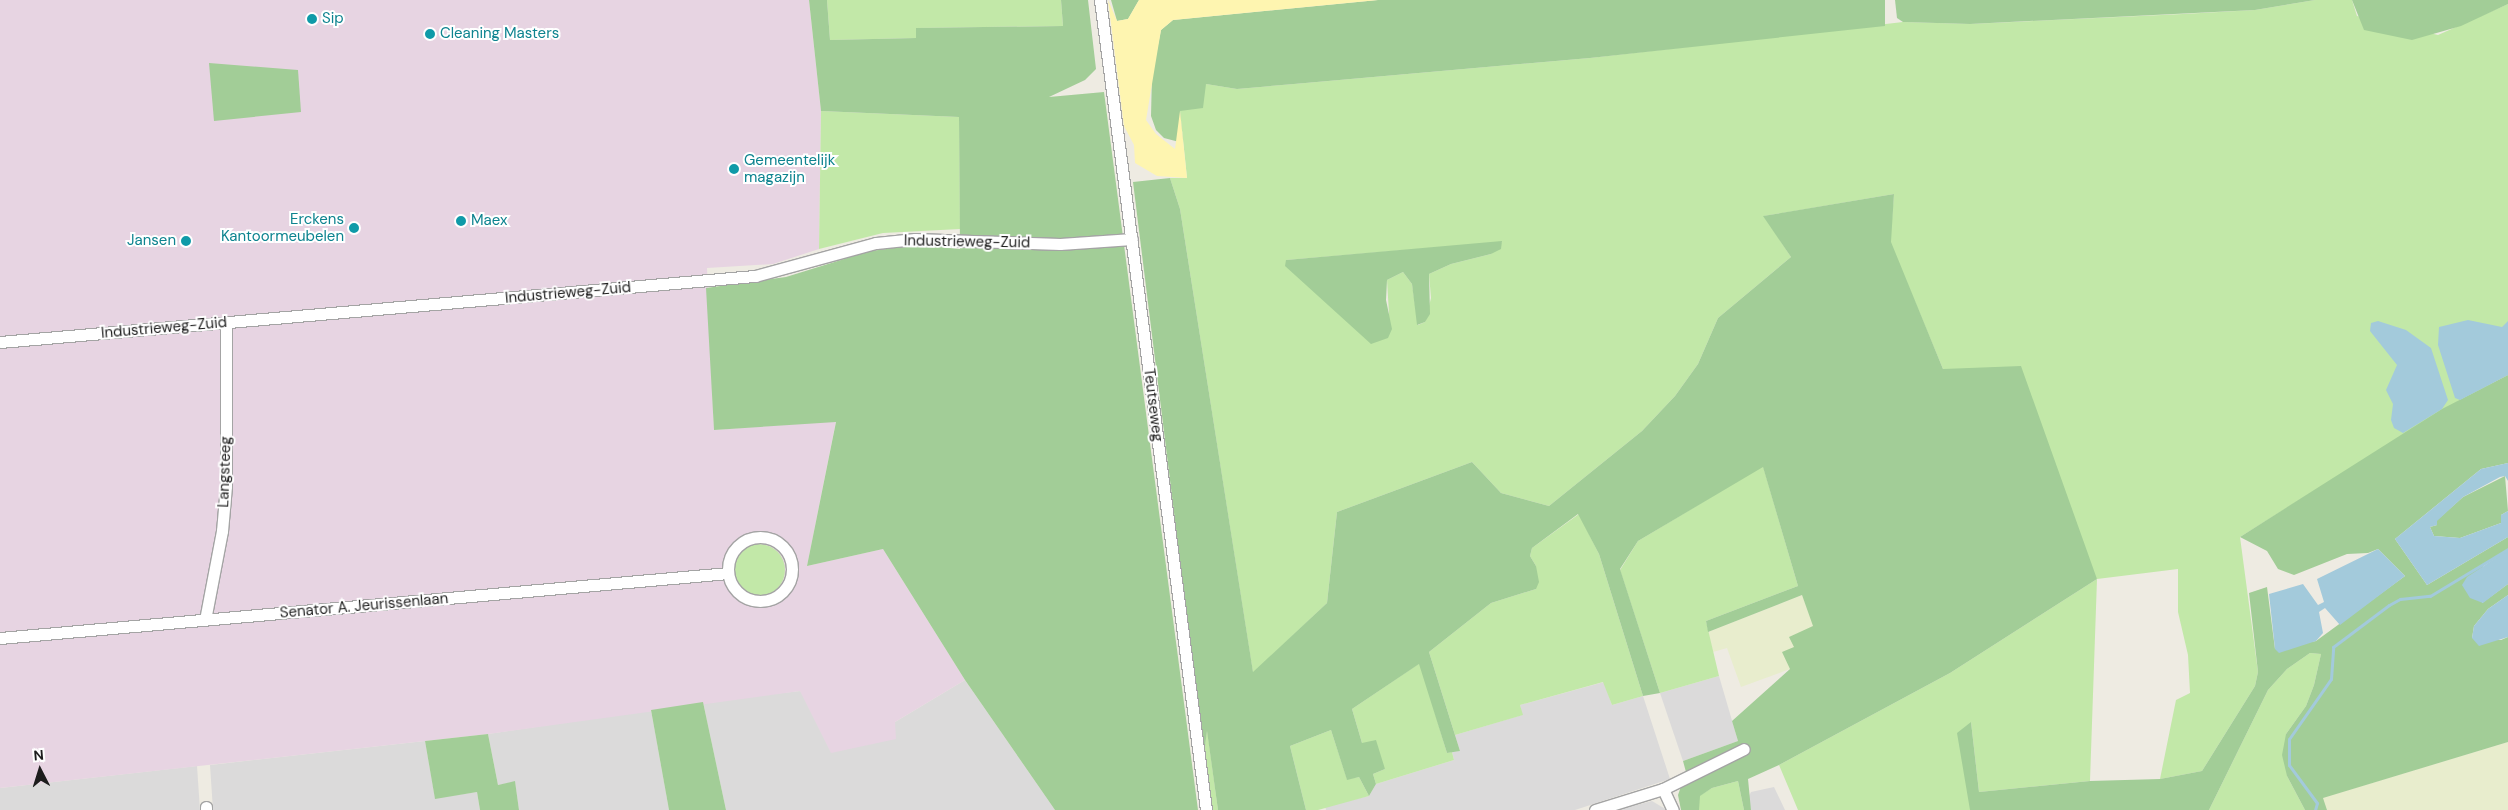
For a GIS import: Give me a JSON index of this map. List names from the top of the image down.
{
  "streets": {
    "street": [
      "Industrieweg-Zuid",
      "Teutseweg",
      "Langsteeg",
      "Senator A. Jeurissenlaan"
    ]
  },
  "crossings": [
    ["Industrieweg-Zuid", "Teutseweg"],
    ["Industrieweg-Zuid", "Langsteeg"],
    ["Langsteeg", "Senator A. Jeurissenlaan"]
  ],
  "places": [
    "Sip",
    "Cleaning Masters",
    "Gemeentelijk magazijn",
    "Maex",
    "Erckens Kantoormeubelen",
    "Jansen"
  ],
  "north": "top"
}
